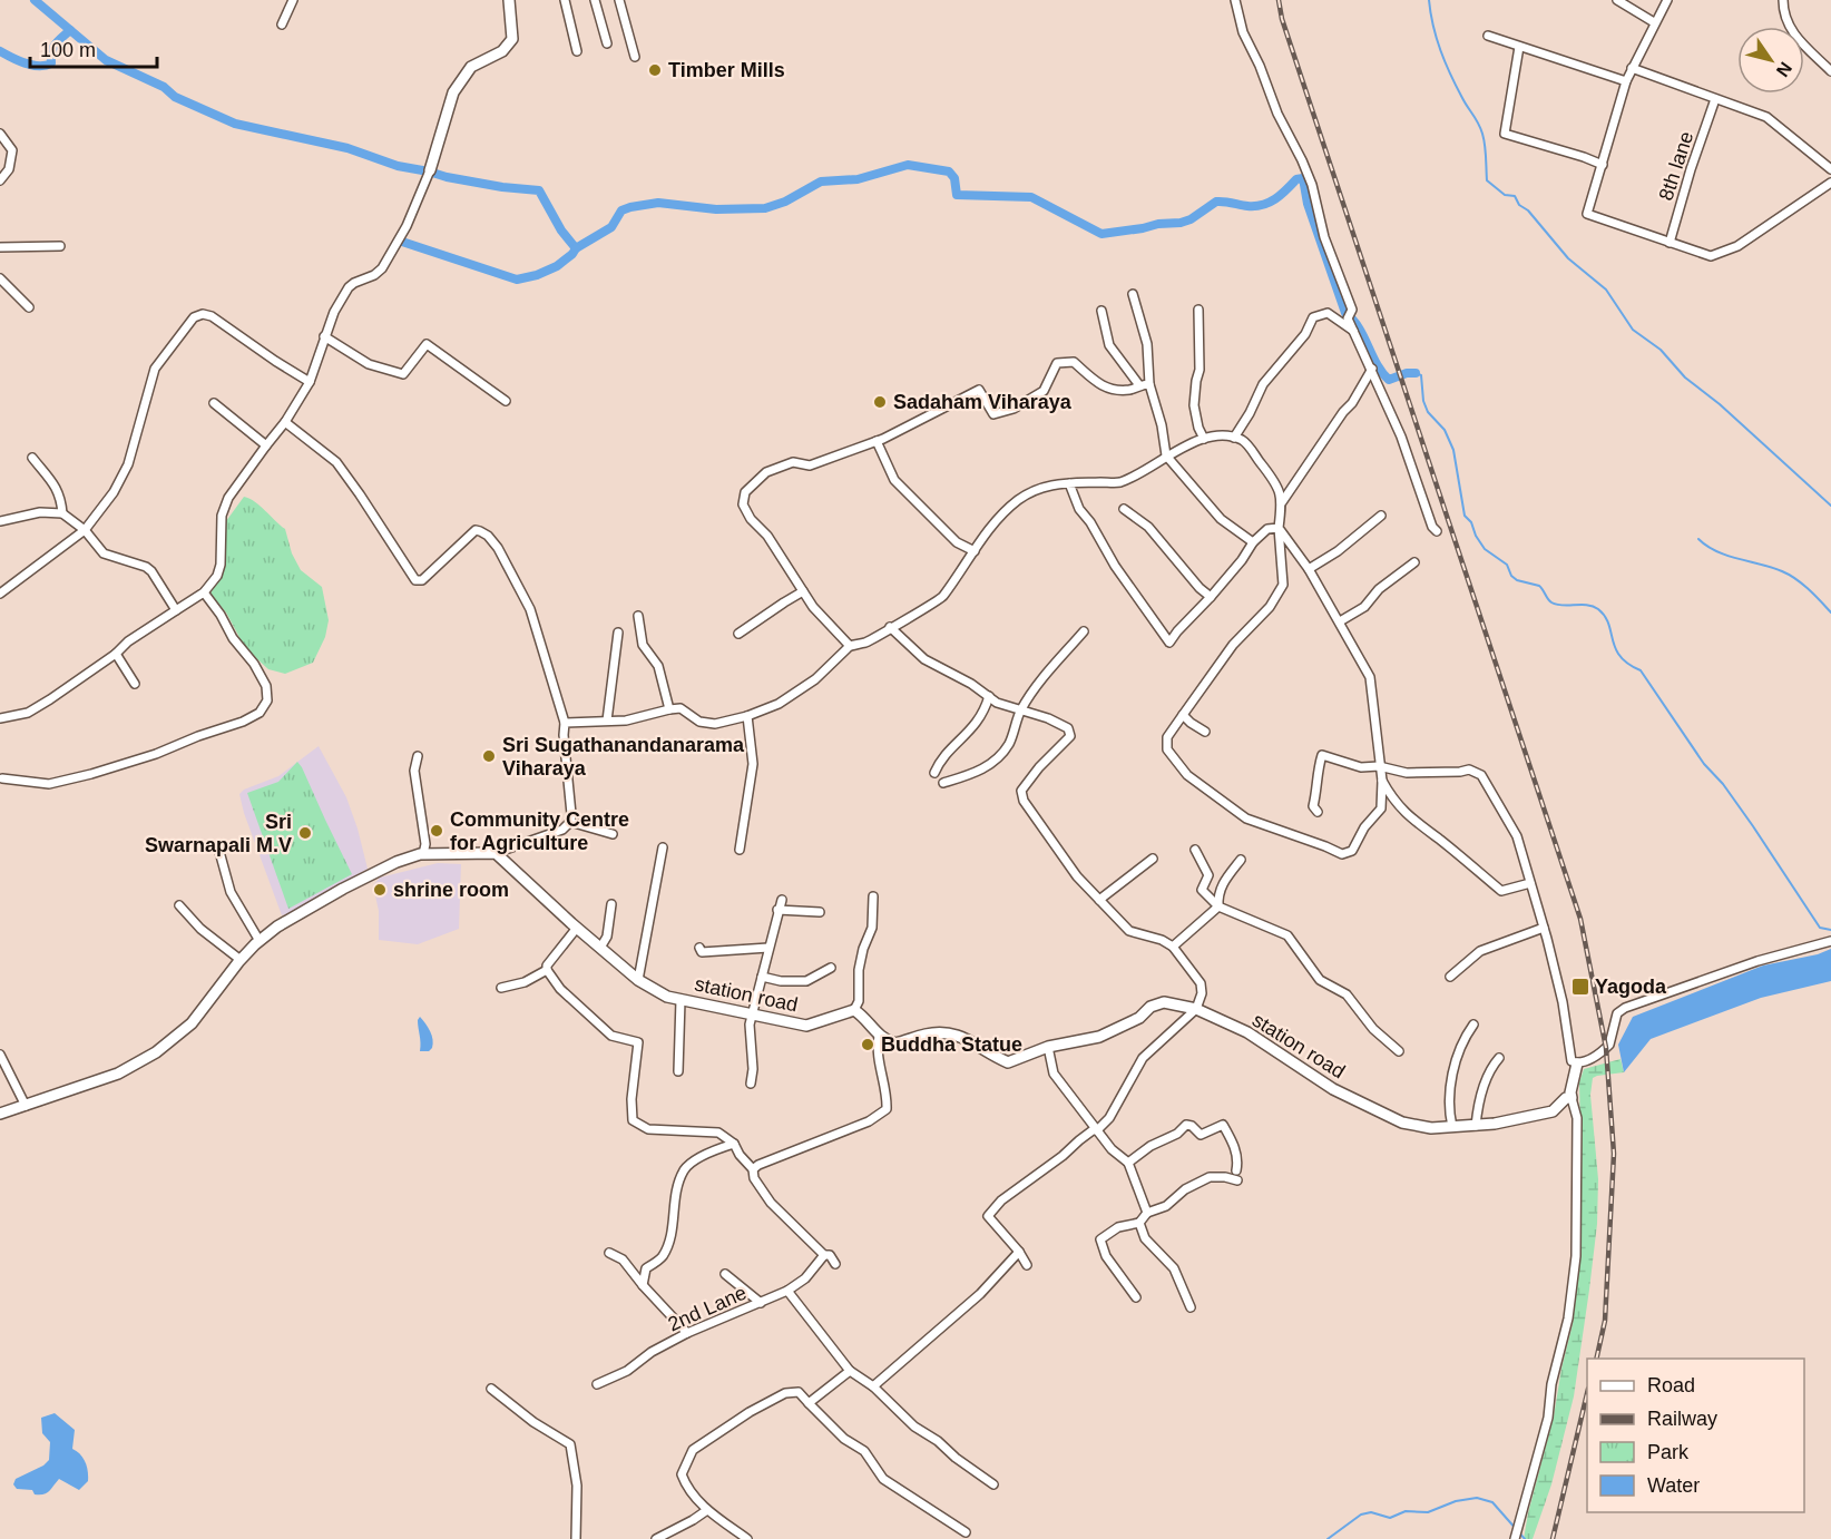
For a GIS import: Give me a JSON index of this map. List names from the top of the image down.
{
  "streets": {
    "street": ["8th lane", "station road", "2nd Lane"]
  },
  "places": {
    "other": [
      "Timber Mills",
      "Sadaham Viharaya",
      "Sri Sugathanandanarama Viharaya",
      "Community Centre for Agriculture",
      "Sri Swarnapali M.V",
      "shrine room",
      "Buddha Statue"
    ],
    "transit": ["Yagoda"]
  },
  "legend": [
    "Road",
    "Railway",
    "Park",
    "Water"
  ],
  "scale_bar": "100 m",
  "north": "bottom right"
}
